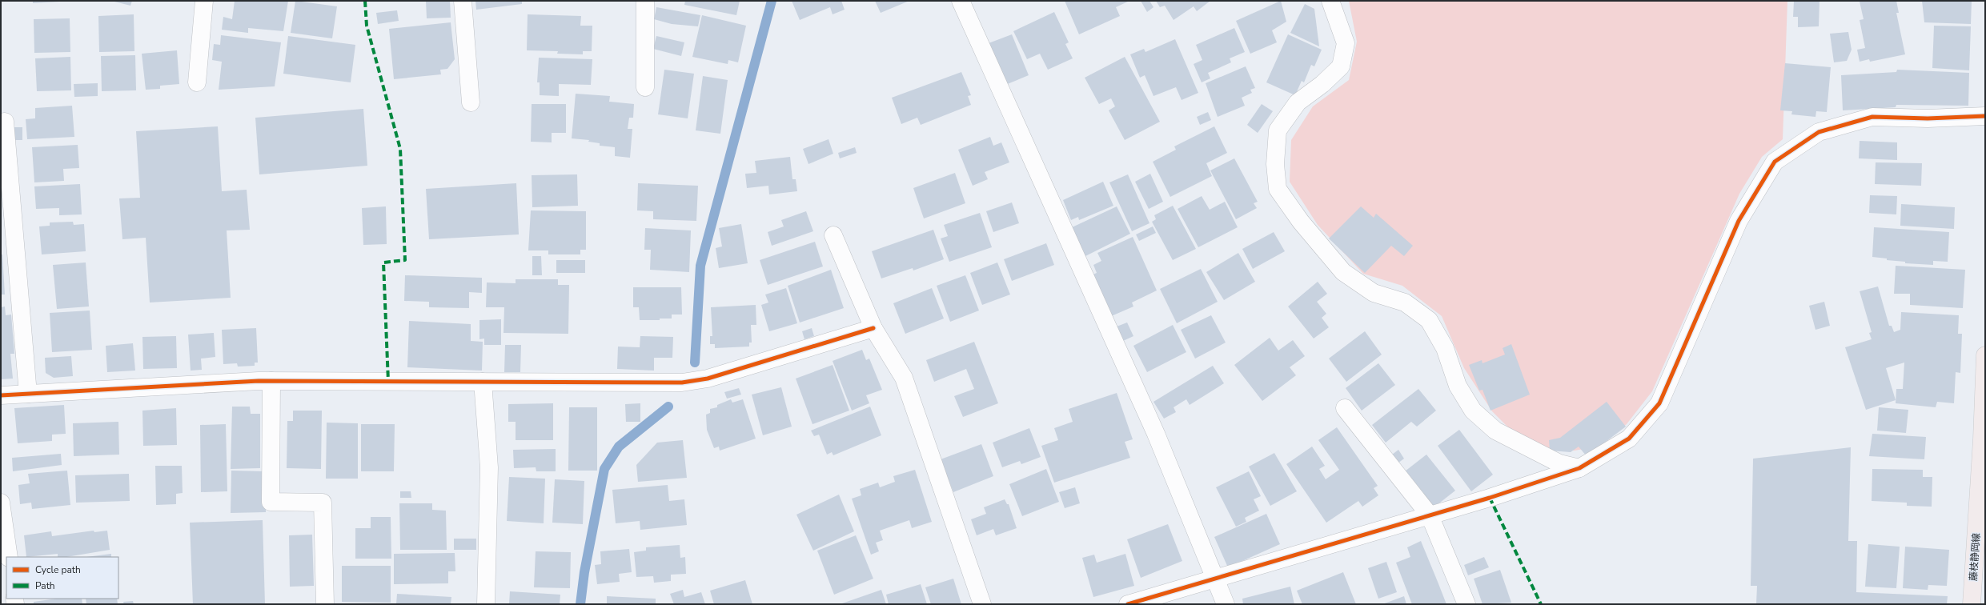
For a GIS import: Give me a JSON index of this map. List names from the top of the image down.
{
  "streets": {
    "main road": ["藤枝静岡線"]
  },
  "legend": ["Cycle path", "Path"]
}
